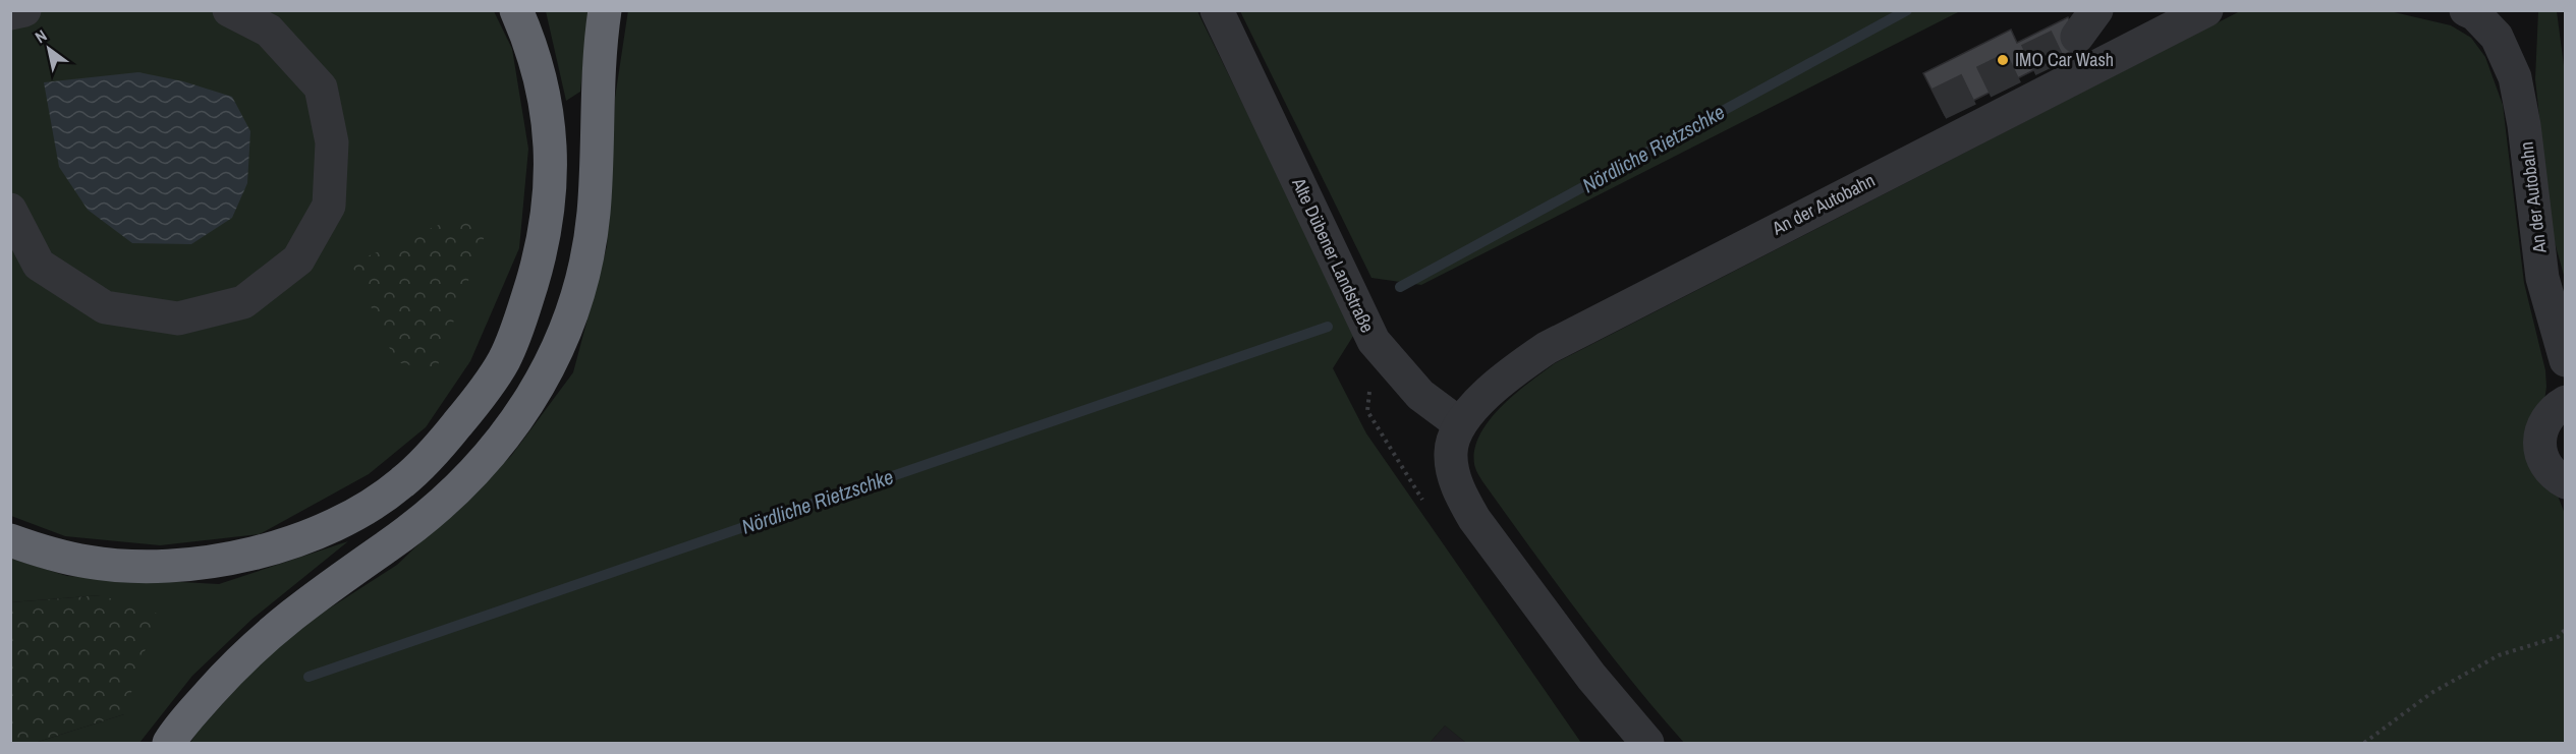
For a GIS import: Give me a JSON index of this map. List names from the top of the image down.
{
  "streets": {
    "street": ["An der Autobahn", "Alte Dübener Landstraße"]
  },
  "crossings": [
    ["An der Autobahn", "Alte Dübener Landstraße"]
  ],
  "water": ["Nördliche Rietzschke"],
  "places": ["IMO Car Wash"],
  "north": "top left"
}
